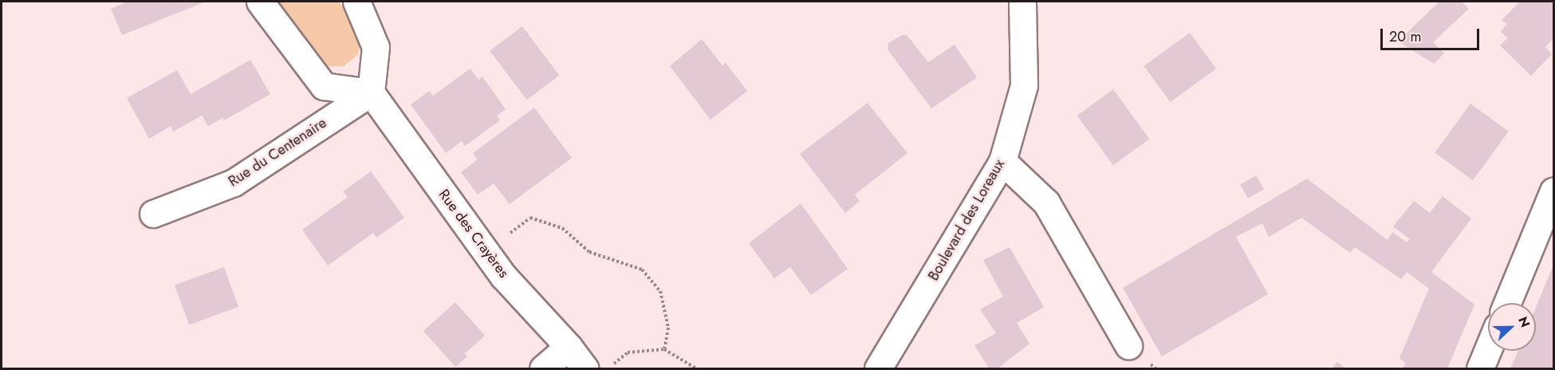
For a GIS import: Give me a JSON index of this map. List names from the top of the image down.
{
  "streets": {
    "street": ["Rue du Centenaire", "Boulevard des Loreaux", "Rue des Crayères"]
  },
  "crossings": [
    ["Rue du Centenaire", "Rue des Crayères"]
  ],
  "scale_bar": "20 m",
  "north": "right"
}
